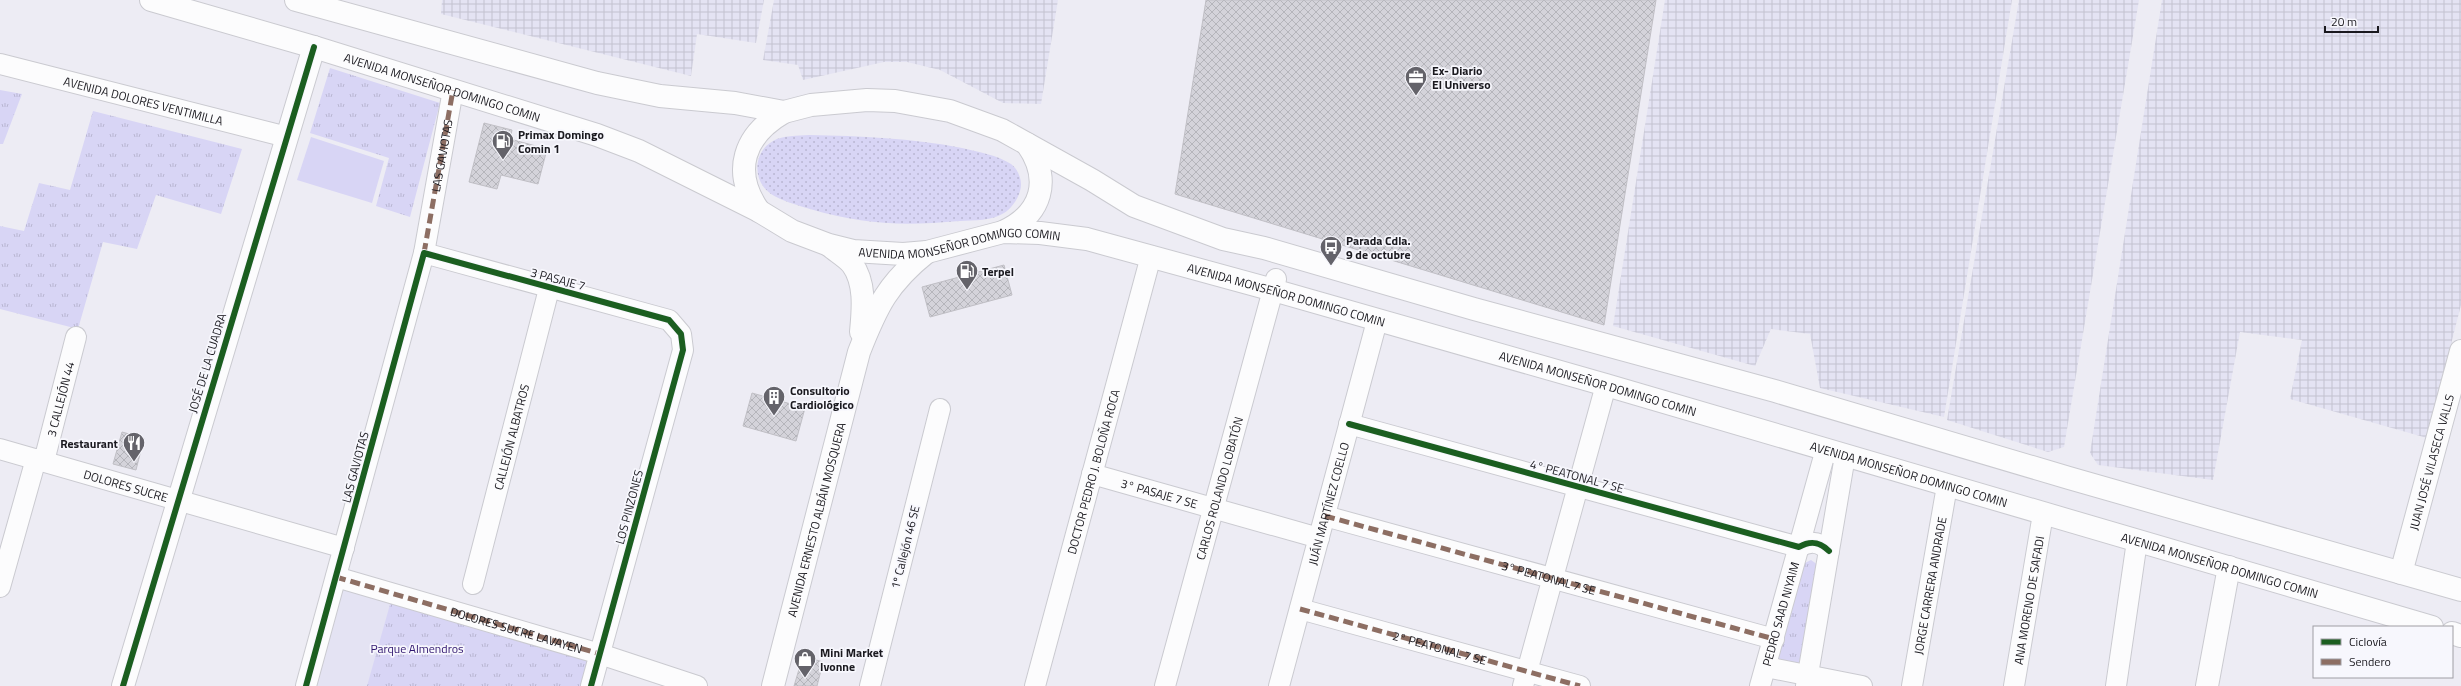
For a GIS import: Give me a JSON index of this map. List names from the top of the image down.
{
  "streets": {
    "main road": [
      "AVENIDA MONSEÑOR DOMINGO COMIN",
      "JOSÉ DE LA CUADRA",
      "JUAN JOSÉ VILASECA VALLS",
      "AVENIDA ERNESTO ALBÁN MOSQUERA"
    ],
    "street": [
      "AVENIDA DOLORES VENTIMILLA",
      "LAS GAVIOTAS",
      "3 PASAJE 7",
      "3 CALLEJÓN 44",
      "CALLEJÓN ALBATROS",
      "DOCTOR PEDRO J. BOLOÑA ROCA",
      "4° PEATONAL 7 SE",
      "DOLORES SUCRE",
      "CARLOS ROLANDO LOBATÓN",
      "3° PASAJE 7 SE",
      "JUÁN MARTÍNEZ COELLO",
      "LOS PINZONES",
      "1º Callejón 46 SE",
      "3° PEATONAL 7 SE",
      "JORGE CARRERA ANDRADE",
      "ANA MORENO DE SAFADI",
      "PEDRO SAAD NIYAIM",
      "DOLORES SUCRE LAVAYEN",
      "2° PEATONAL 7 SE"
    ]
  },
  "crossings": [
    ["AVENIDA MONSEÑOR DOMINGO COMIN", "LAS GAVIOTAS"],
    ["AVENIDA MONSEÑOR DOMINGO COMIN", "JOSÉ DE LA CUADRA"],
    ["AVENIDA MONSEÑOR DOMINGO COMIN", "DOCTOR PEDRO J. BOLOÑA ROCA"],
    ["AVENIDA MONSEÑOR DOMINGO COMIN", "CARLOS ROLANDO LOBATÓN"],
    ["AVENIDA MONSEÑOR DOMINGO COMIN", "JUÁN MARTÍNEZ COELLO"],
    ["AVENIDA MONSEÑOR DOMINGO COMIN", "AVENIDA ERNESTO ALBÁN MOSQUERA"],
    ["AVENIDA MONSEÑOR DOMINGO COMIN", "JORGE CARRERA ANDRADE"],
    ["AVENIDA MONSEÑOR DOMINGO COMIN", "ANA MORENO DE SAFADI"],
    ["AVENIDA MONSEÑOR DOMINGO COMIN", "PEDRO SAAD NIYAIM"],
    ["AVENIDA DOLORES VENTIMILLA", "JOSÉ DE LA CUADRA"],
    ["LAS GAVIOTAS", "3 PASAJE 7"],
    ["LAS GAVIOTAS", "DOLORES SUCRE"],
    ["LAS GAVIOTAS", "DOLORES SUCRE LAVAYEN"],
    ["3 PASAJE 7", "CALLEJÓN ALBATROS"],
    ["3 PASAJE 7", "LOS PINZONES"],
    ["JOSÉ DE LA CUADRA", "DOLORES SUCRE"],
    ["3 CALLEJÓN 44", "DOLORES SUCRE"],
    ["DOCTOR PEDRO J. BOLOÑA ROCA", "3° PASAJE 7 SE"],
    ["4° PEATONAL 7 SE", "JUÁN MARTÍNEZ COELLO"],
    ["4° PEATONAL 7 SE", "PEDRO SAAD NIYAIM"],
    ["CARLOS ROLANDO LOBATÓN", "3° PASAJE 7 SE"],
    ["3° PASAJE 7 SE", "JUÁN MARTÍNEZ COELLO"],
    ["JUÁN MARTÍNEZ COELLO", "3° PEATONAL 7 SE"],
    ["JUÁN MARTÍNEZ COELLO", "2° PEATONAL 7 SE"],
    ["LOS PINZONES", "DOLORES SUCRE LAVAYEN"],
    ["3° PEATONAL 7 SE", "PEDRO SAAD NIYAIM"]
  ],
  "parks": ["Parque Almendros"],
  "places": {
    "office": ["Ex- Diario El Universo"],
    "fuel station": ["Primax Domingo Comin 1", "Terpel"],
    "bus stop": ["Parada Cdla. 9 de octubre"],
    "building": ["Consultorio Cardiológico"],
    "restaurant": ["Restaurant"],
    "shop": ["Mini Market Ivonne"]
  },
  "legend": ["Ciclovía", "Sendero"],
  "scale_bar": "20 m"
}
